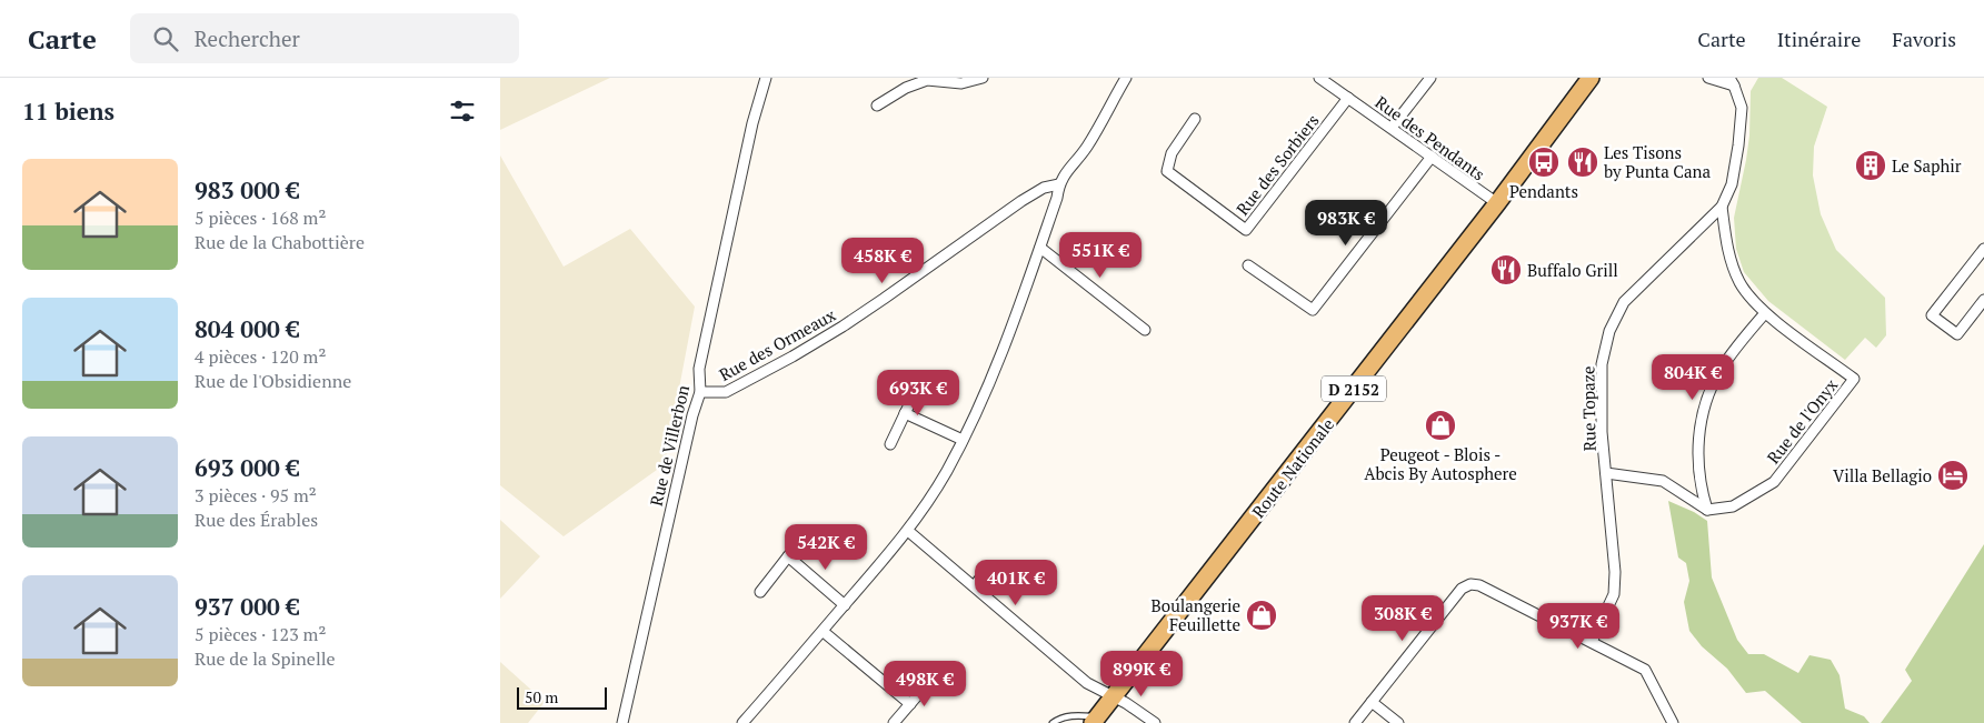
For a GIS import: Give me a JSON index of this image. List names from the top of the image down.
{
  "streets": {
    "main road": ["D 2152", "Route Nationale"],
    "street": [
      "Rue des Pendants",
      "Rue des Sorbiers",
      "Rue des Ormeaux",
      "Rue Topaze",
      "Rue de l'Onyx",
      "Rue de Villerbon"
    ]
  },
  "crossings": [
    ["Rue des Pendants", "Rue des Sorbiers"],
    ["Rue des Pendants", "Route Nationale"],
    ["Rue des Ormeaux", "Rue de Villerbon"]
  ],
  "places": {
    "bus stop": ["Pendants"],
    "restaurant": ["Les Tisons by Punta Cana", "Buffalo Grill"],
    "building": ["Le Saphir"],
    "shop": ["Peugeot - Blois - Abcis By Autosphere", "Boulangerie Feuillette"],
    "hotel": ["Villa Bellagio"]
  },
  "scale_bar": "50 m",
  "page": {
    "header": "Carte",
    "search": "Rechercher",
    "nav": ["Carte", "Itinéraire", "Favoris"],
    "heading": "11 biens",
    "list": [
      {
        "name": "983 000 €",
        "note": "5 pièces · 168 m² · Rue de la Chabottière"
      },
      {
        "name": "804 000 €",
        "note": "4 pièces · 120 m² · Rue de l'Obsidienne"
      },
      {
        "name": "693 000 €",
        "note": "3 pièces · 95 m² · Rue des Érables"
      },
      {
        "name": "937 000 €",
        "note": "5 pièces · 123 m² · Rue de la Spinelle"
      }
    ],
    "price": [
      "983K €",
      "551K €",
      "458K €",
      "804K €",
      "693K €",
      "542K €",
      "401K €",
      "308K €",
      "937K €",
      "899K €",
      "498K €"
    ],
    "scale": "50 m"
  }
}
